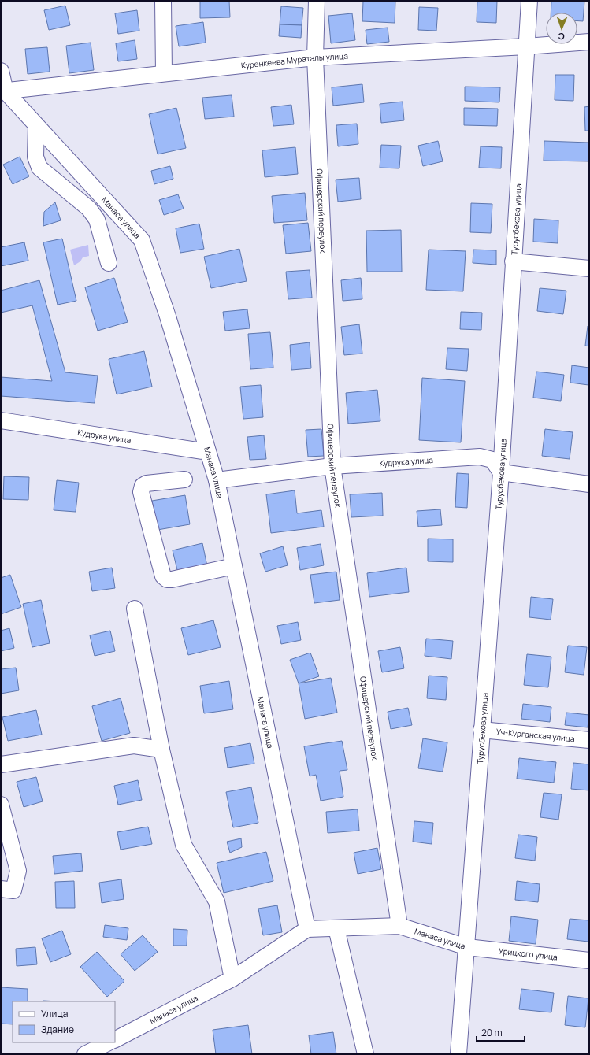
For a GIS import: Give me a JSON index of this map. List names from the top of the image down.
{
  "streets": {
    "street": [
      "Куренкеева Мураталы улица",
      "Офицерский переулок",
      "Манаса улица",
      "Турусбекова улица",
      "Кудрука улица",
      "Уч-Курганская улица",
      "Урицкого улица"
    ]
  },
  "crossings": [
    ["Куренкеева Мураталы улица", "Офицерский переулок"],
    ["Куренкеева Мураталы улица", "Манаса улица"],
    ["Куренкеева Мураталы улица", "Турусбекова улица"],
    ["Офицерский переулок", "Манаса улица"],
    ["Офицерский переулок", "Кудрука улица"],
    ["Манаса улица", "Турусбекова улица"],
    ["Манаса улица", "Кудрука улица"],
    ["Манаса улица", "Урицкого улица"],
    ["Турусбекова улица", "Кудрука улица"],
    ["Турусбекова улица", "Уч-Курганская улица"],
    ["Турусбекова улица", "Урицкого улица"]
  ],
  "legend": ["Улица", "Здание"],
  "scale_bar": "20 m",
  "north": "bottom"
}
